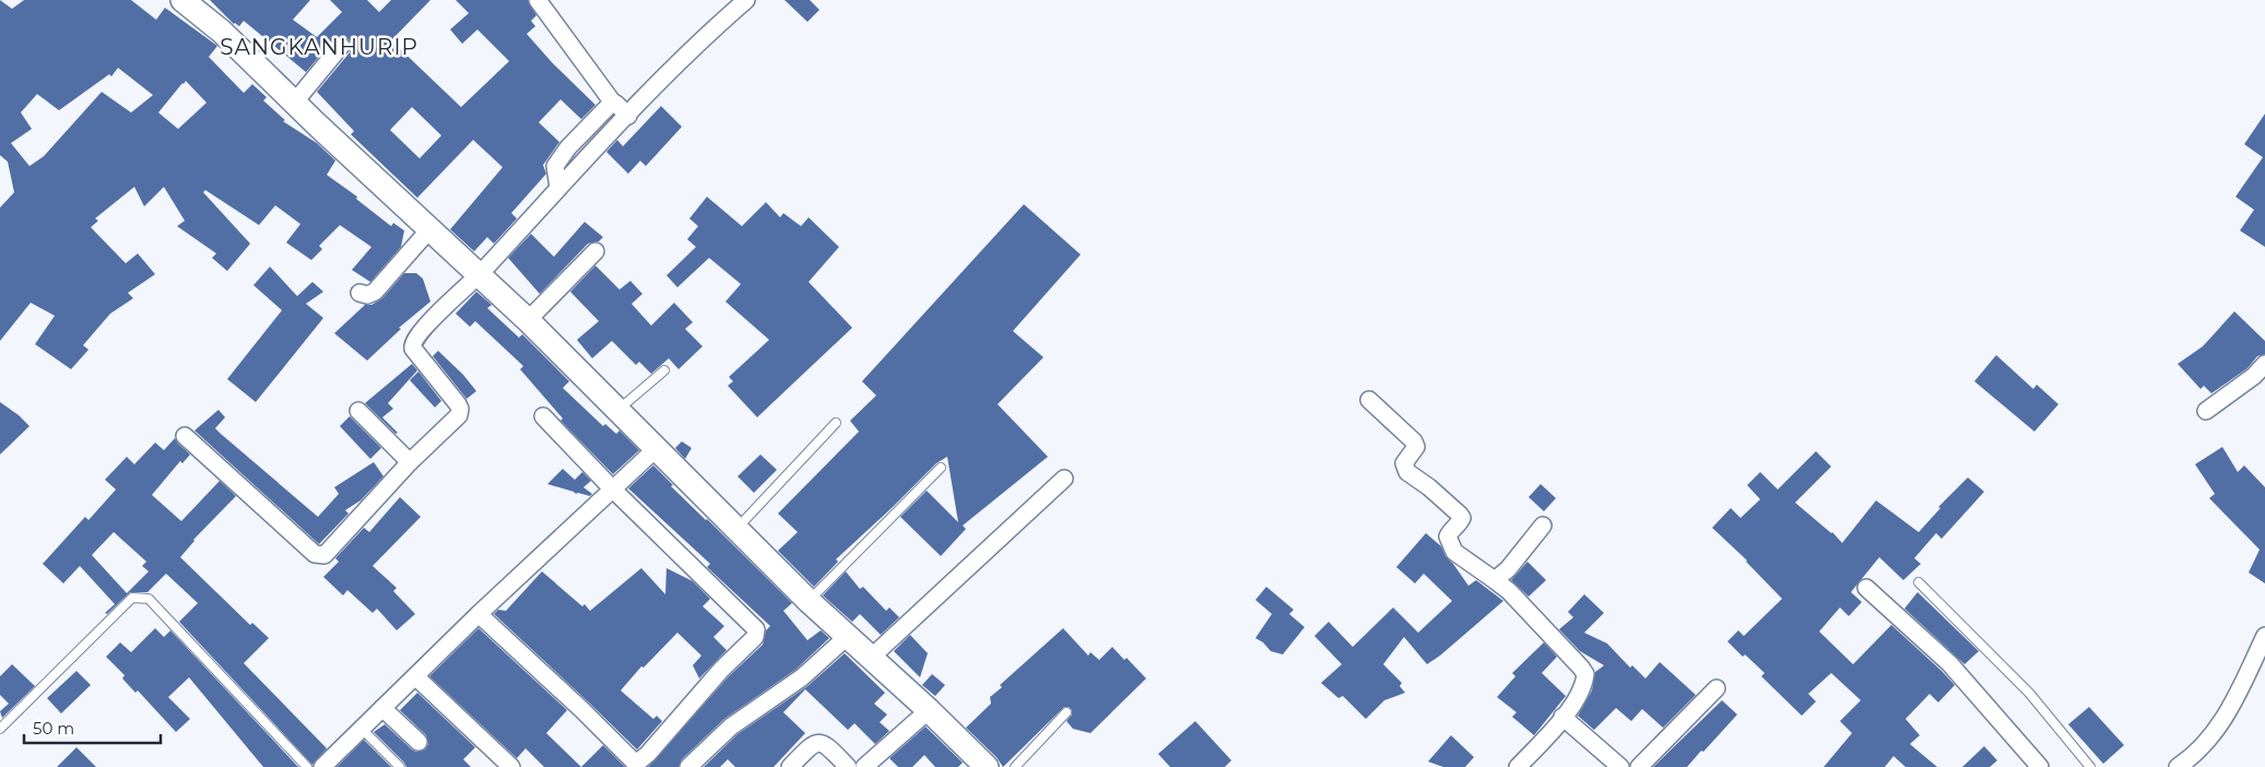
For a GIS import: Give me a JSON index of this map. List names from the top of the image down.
{
  "districts": ["SANGKANHURIP"],
  "scale_bar": "50 m"
}
